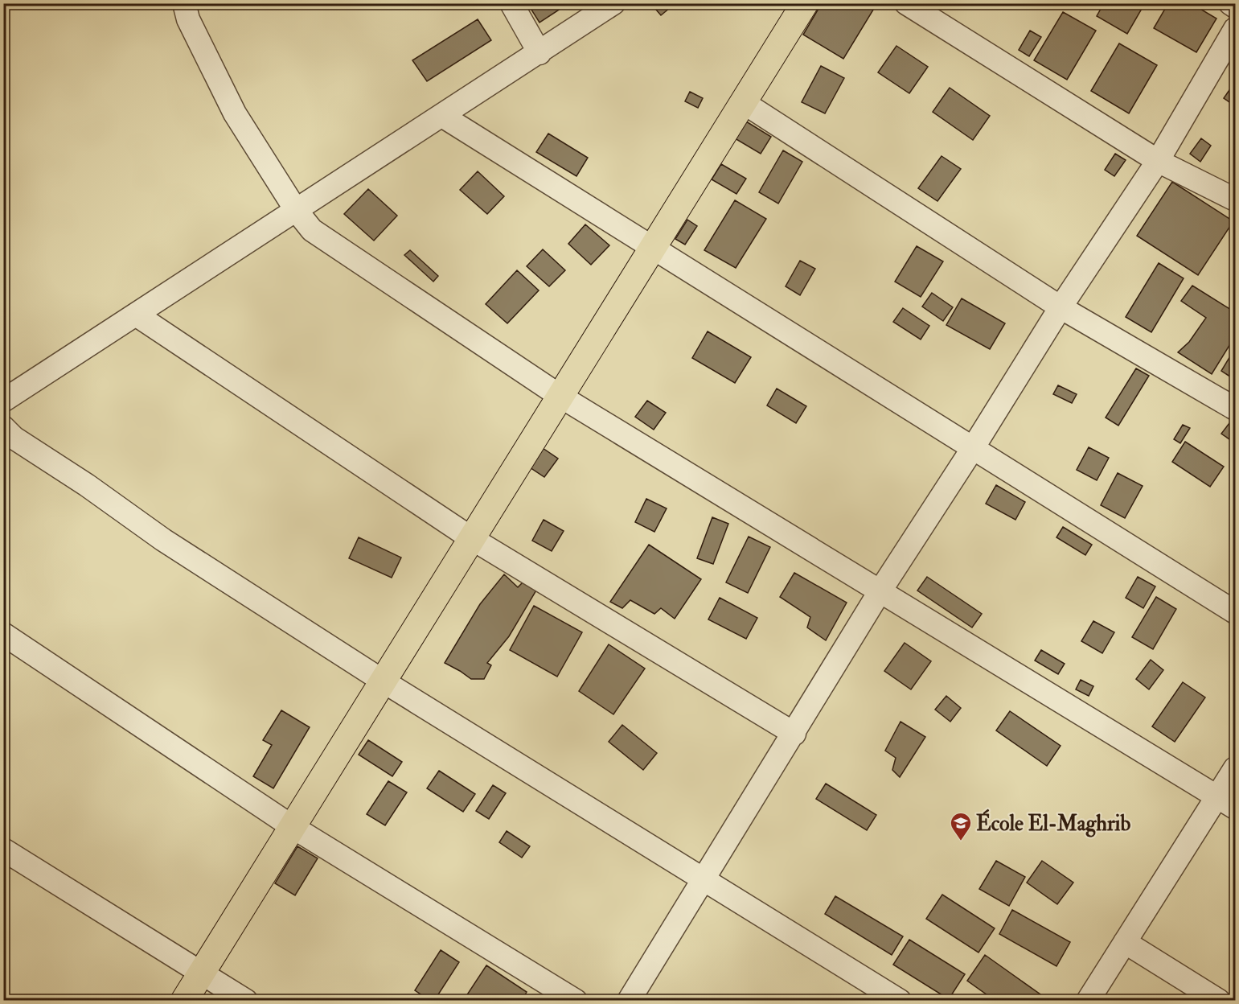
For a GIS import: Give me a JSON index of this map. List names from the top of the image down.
{
  "places": {
    "school or university": ["École El-Maghrib"]
  }
}
